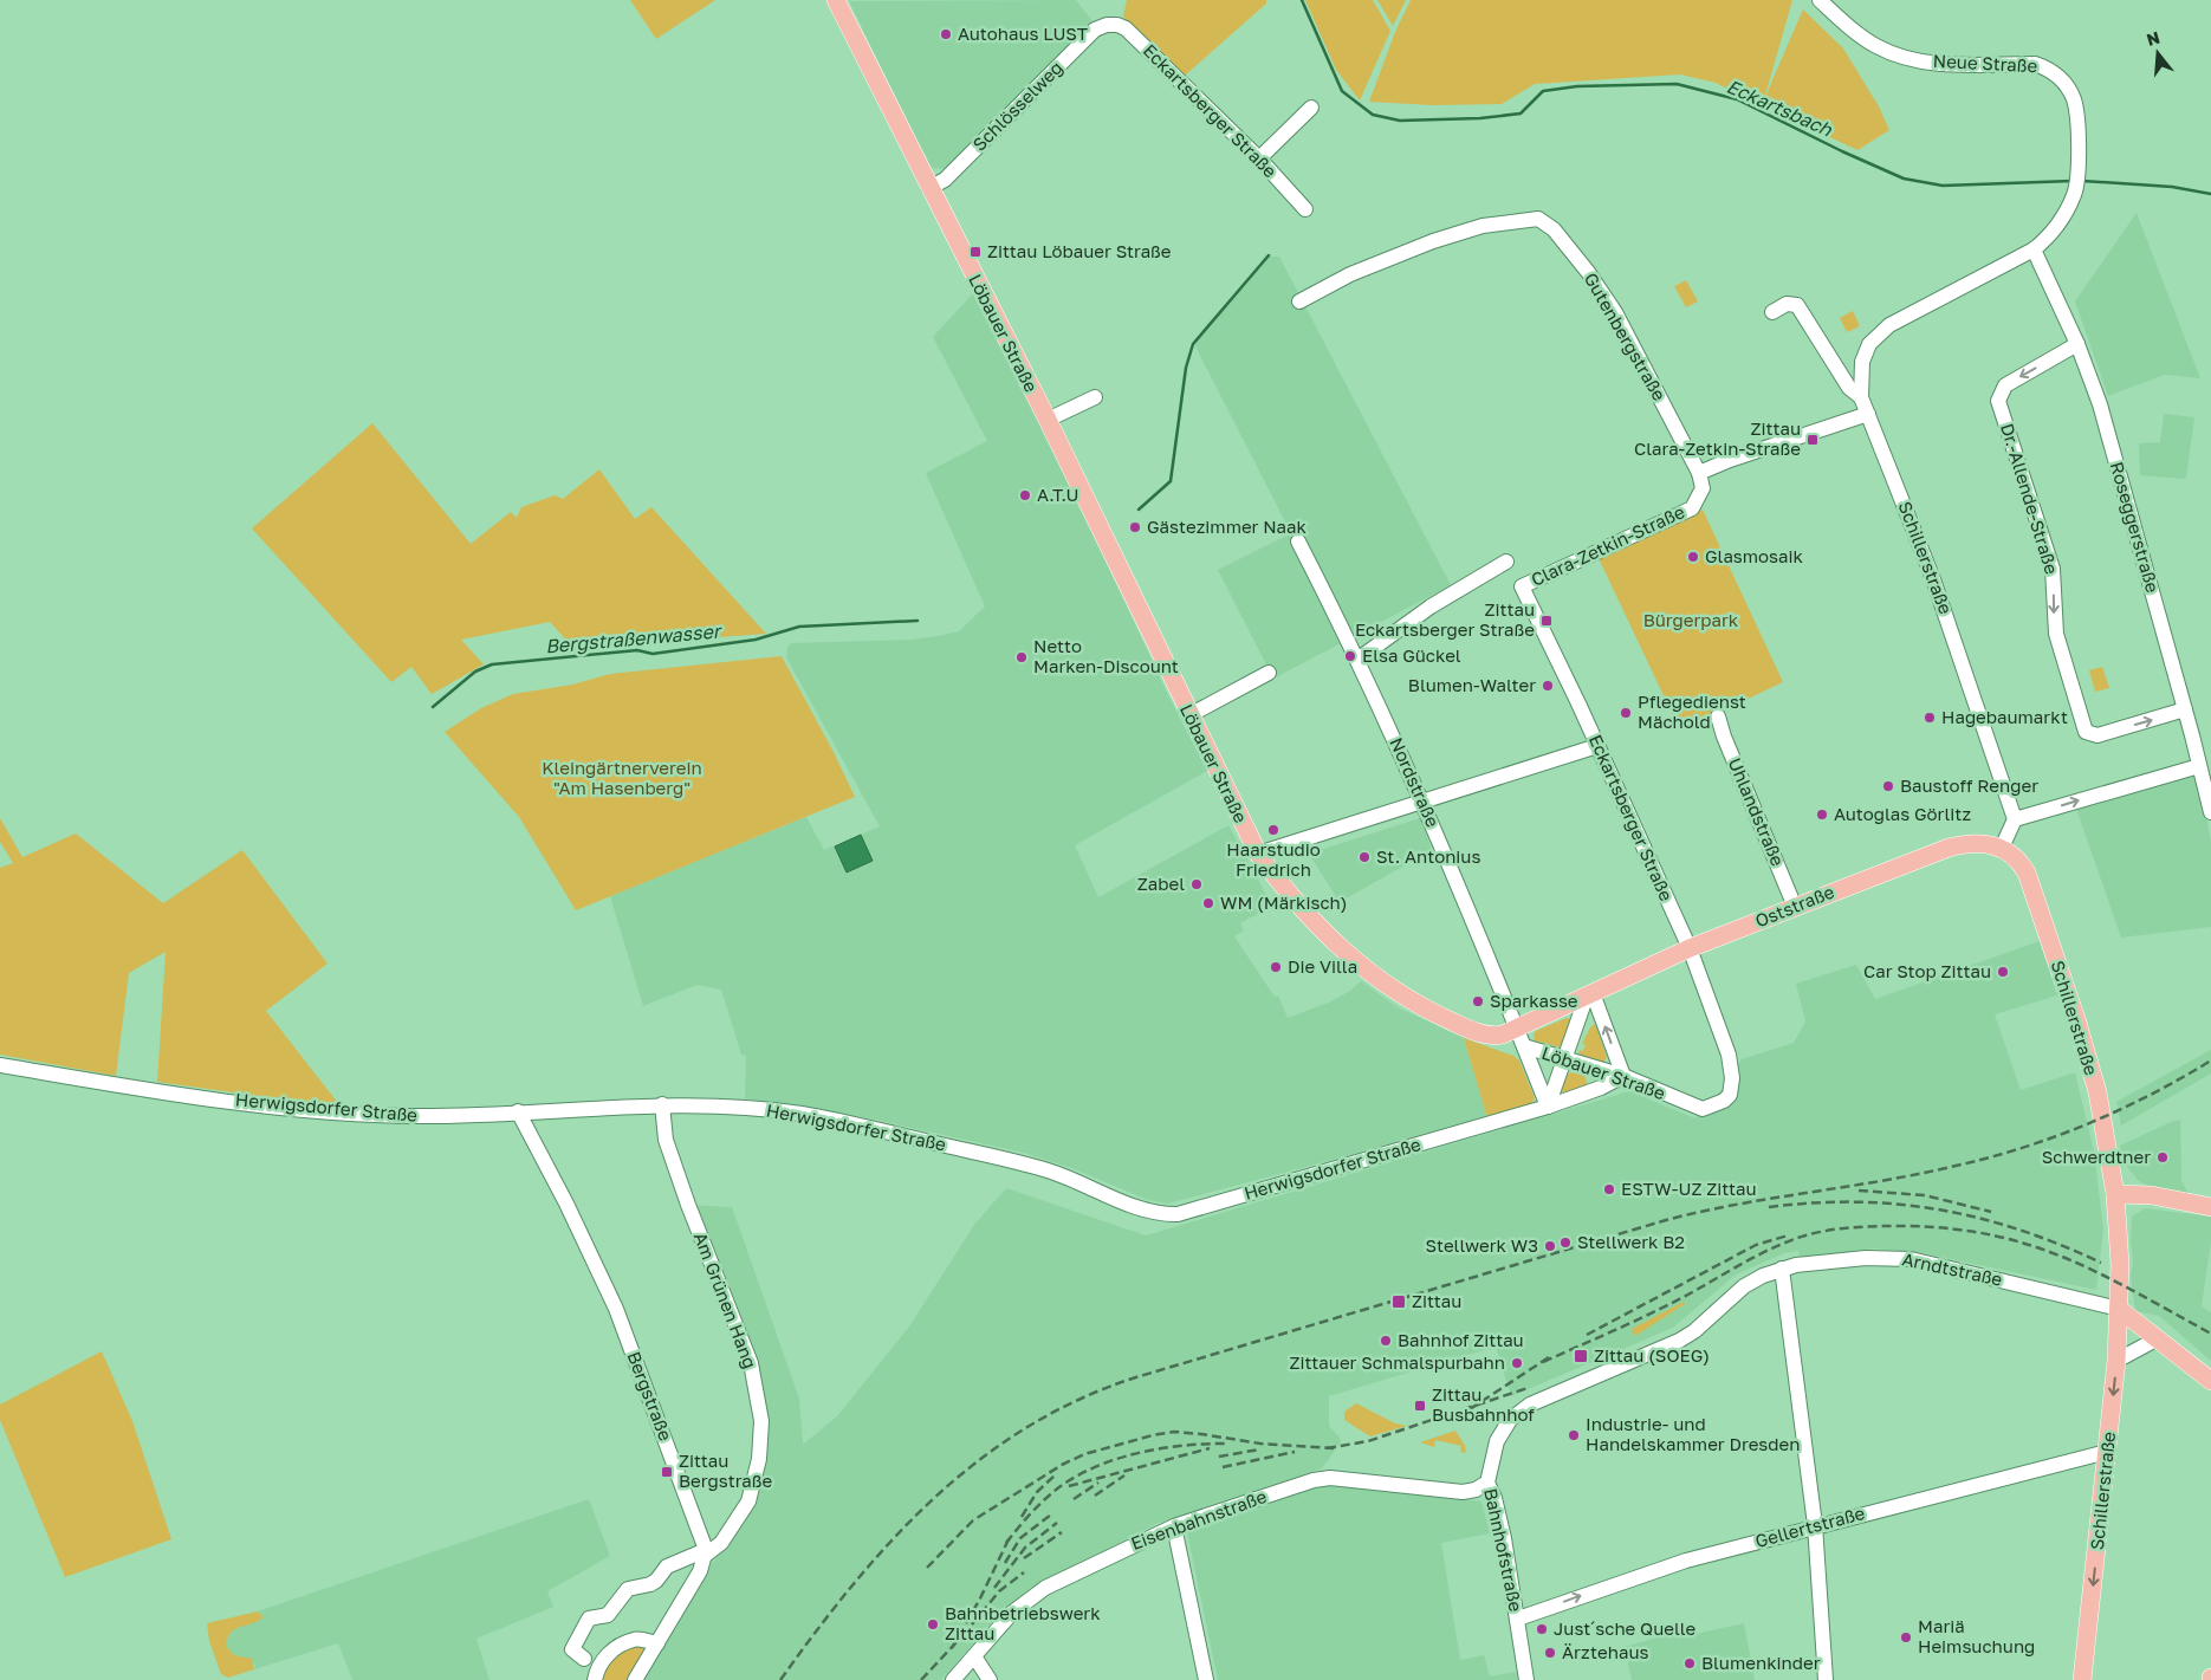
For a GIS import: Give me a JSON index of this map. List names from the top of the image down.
{
  "streets": {
    "main road": ["Löbauer Straße", "Schillerstraße", "Oststraße"],
    "street": [
      "Neue Straße",
      "Schlösselweg",
      "Eckartsberger Straße",
      "Gutenbergstraße",
      "Dr.-Allende-Straße",
      "Roseggerstraße",
      "Clara-Zetkin-Straße",
      "Nordstraße",
      "Uhlandstraße",
      "Herwigsdorfer Straße",
      "Arndtstraße",
      "Am Grünen Hang",
      "Bergstraße",
      "Eisenbahnstraße",
      "Gellertstraße",
      "Bahnhofstraße"
    ]
  },
  "crossings": [
    ["Neue Straße", "Schillerstraße"],
    ["Schlösselweg", "Eckartsberger Straße"],
    ["Schlösselweg", "Löbauer Straße"],
    ["Eckartsberger Straße", "Löbauer Straße"],
    ["Eckartsberger Straße", "Clara-Zetkin-Straße"],
    ["Eckartsberger Straße", "Oststraße"],
    ["Löbauer Straße", "Nordstraße"],
    ["Löbauer Straße", "Oststraße"],
    ["Löbauer Straße", "Herwigsdorfer Straße"],
    ["Gutenbergstraße", "Clara-Zetkin-Straße"],
    ["Dr.-Allende-Straße", "Roseggerstraße"],
    ["Roseggerstraße", "Schillerstraße"],
    ["Clara-Zetkin-Straße", "Nordstraße"],
    ["Schillerstraße", "Oststraße"],
    ["Schillerstraße", "Arndtstraße"],
    ["Schillerstraße", "Gellertstraße"],
    ["Nordstraße", "Oststraße"],
    ["Uhlandstraße", "Oststraße"],
    ["Herwigsdorfer Straße", "Am Grünen Hang"],
    ["Herwigsdorfer Straße", "Bergstraße"],
    ["Arndtstraße", "Bahnhofstraße"],
    ["Am Grünen Hang", "Bergstraße"],
    ["Eisenbahnstraße", "Bahnhofstraße"],
    ["Gellertstraße", "Bahnhofstraße"]
  ],
  "one_way": ["Gellertstraße"],
  "water": ["Eckartsbach", "Bergstraßenwasser"],
  "parks": ["Bürgerpark", "Kleingärtnerverein \"Am Hasenberg\""],
  "places": {
    "other": [
      "Autohaus LUST",
      "A.T.U",
      "Gästezimmer Naak",
      "Glasmosaik",
      "Elsa Gückel",
      "Netto Marken-Discount",
      "Blumen-Walter",
      "Pflegedienst Mächold",
      "Hagebaumarkt",
      "Baustoff Renger",
      "Autoglas Görlitz",
      "Haarstudio Friedrich",
      "St. Antonius",
      "Zabel",
      "WM (Märkisch)",
      "Die Villa",
      "Car Stop Zittau",
      "Sparkasse",
      "Schwerdtner",
      "ESTW-UZ Zittau",
      "Stellwerk B2",
      "Stellwerk W3",
      "Bahnhof Zittau",
      "Zittauer Schmalspurbahn",
      "Industrie- und Handelskammer Dresden",
      "Bahnbetriebswerk Zittau",
      "Just´sche Quelle",
      "Mariä Heimsuchung",
      "Ärztehaus",
      "Blumenkinder"
    ],
    "transit": [
      "Zittau Löbauer Straße",
      "Zittau Clara-Zetkin-Straße",
      "Zittau Eckartsberger Straße",
      "Zittau",
      "Zittau (SOEG)",
      "Zittau Busbahnhof",
      "Zittau Bergstraße"
    ]
  },
  "north": "top"
}
